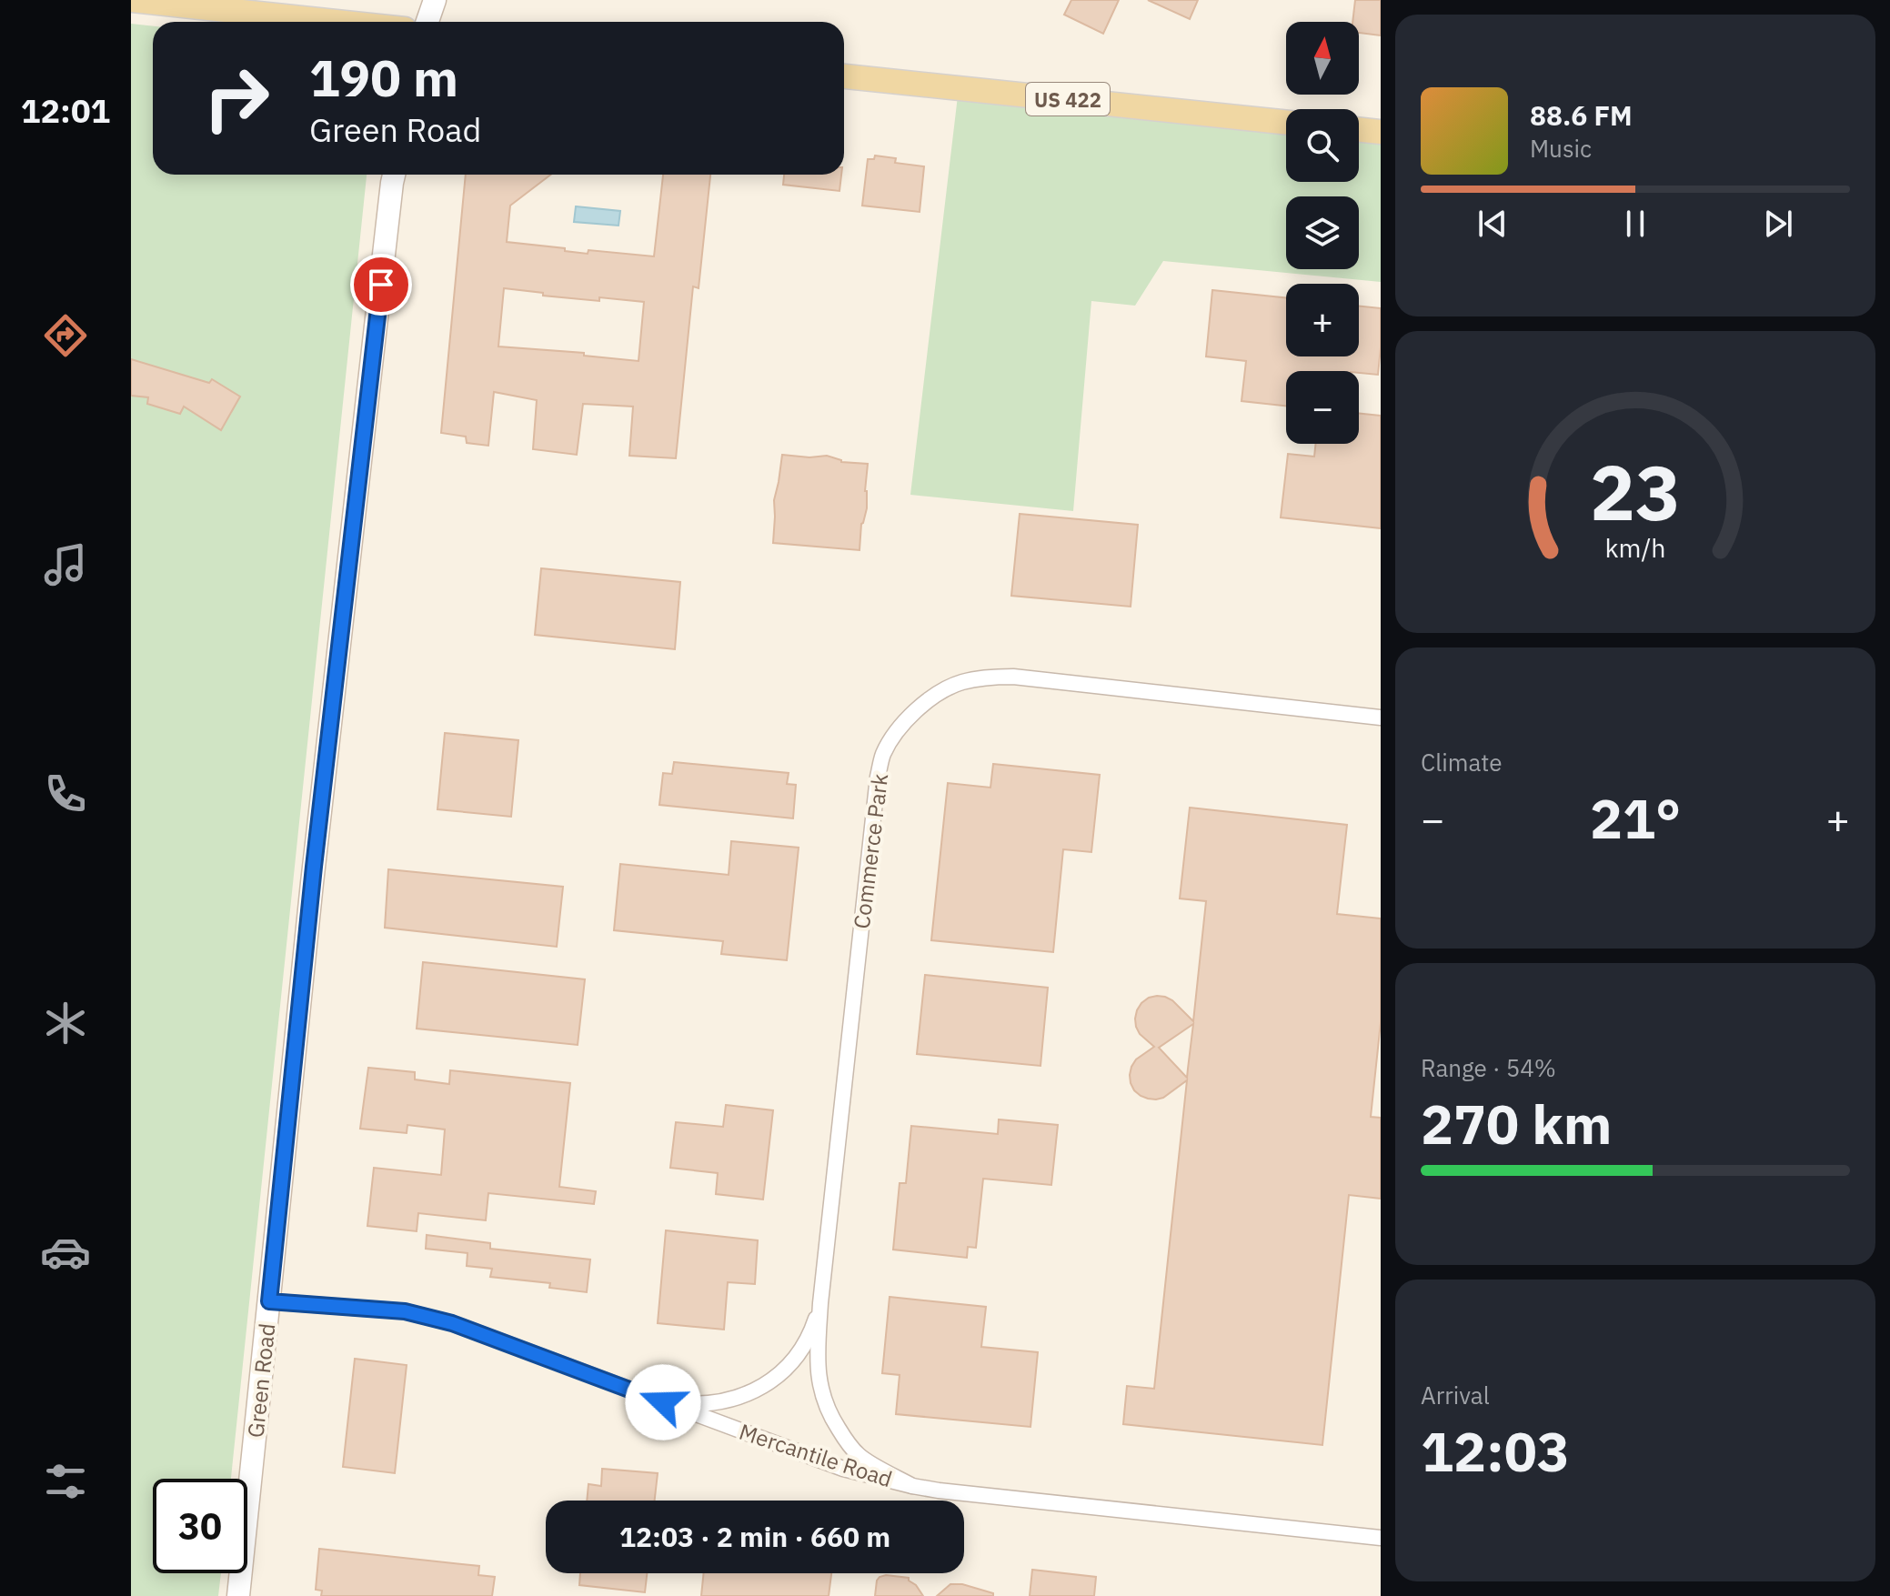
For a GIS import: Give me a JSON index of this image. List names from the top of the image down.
{
  "streets": {
    "main road": ["US 422", "Green Road"],
    "street": ["Commerce Park", "Mercantile Road"]
  },
  "crossings": [
    ["Commerce Park", "Mercantile Road"],
    ["Green Road", "Mercantile Road"]
  ],
  "north": "top",
  "page": {
    "tabs": "12:01",
    "map_buttons": ["+", "−"],
    "turn": ["190 m", "Green Road"],
    "song": ["88.6 FM", "Music"],
    "tile": [
      "Climate",
      ["Range · 54%", "270 km"],
      ["Arrival", "12:03"]
    ],
    "heat": ["−", "21°", "+"],
    "limit": "30",
    "trip": "12:03 · 2 min · 660 m",
    "gauge": ["23", "km/h"]
  }
}
